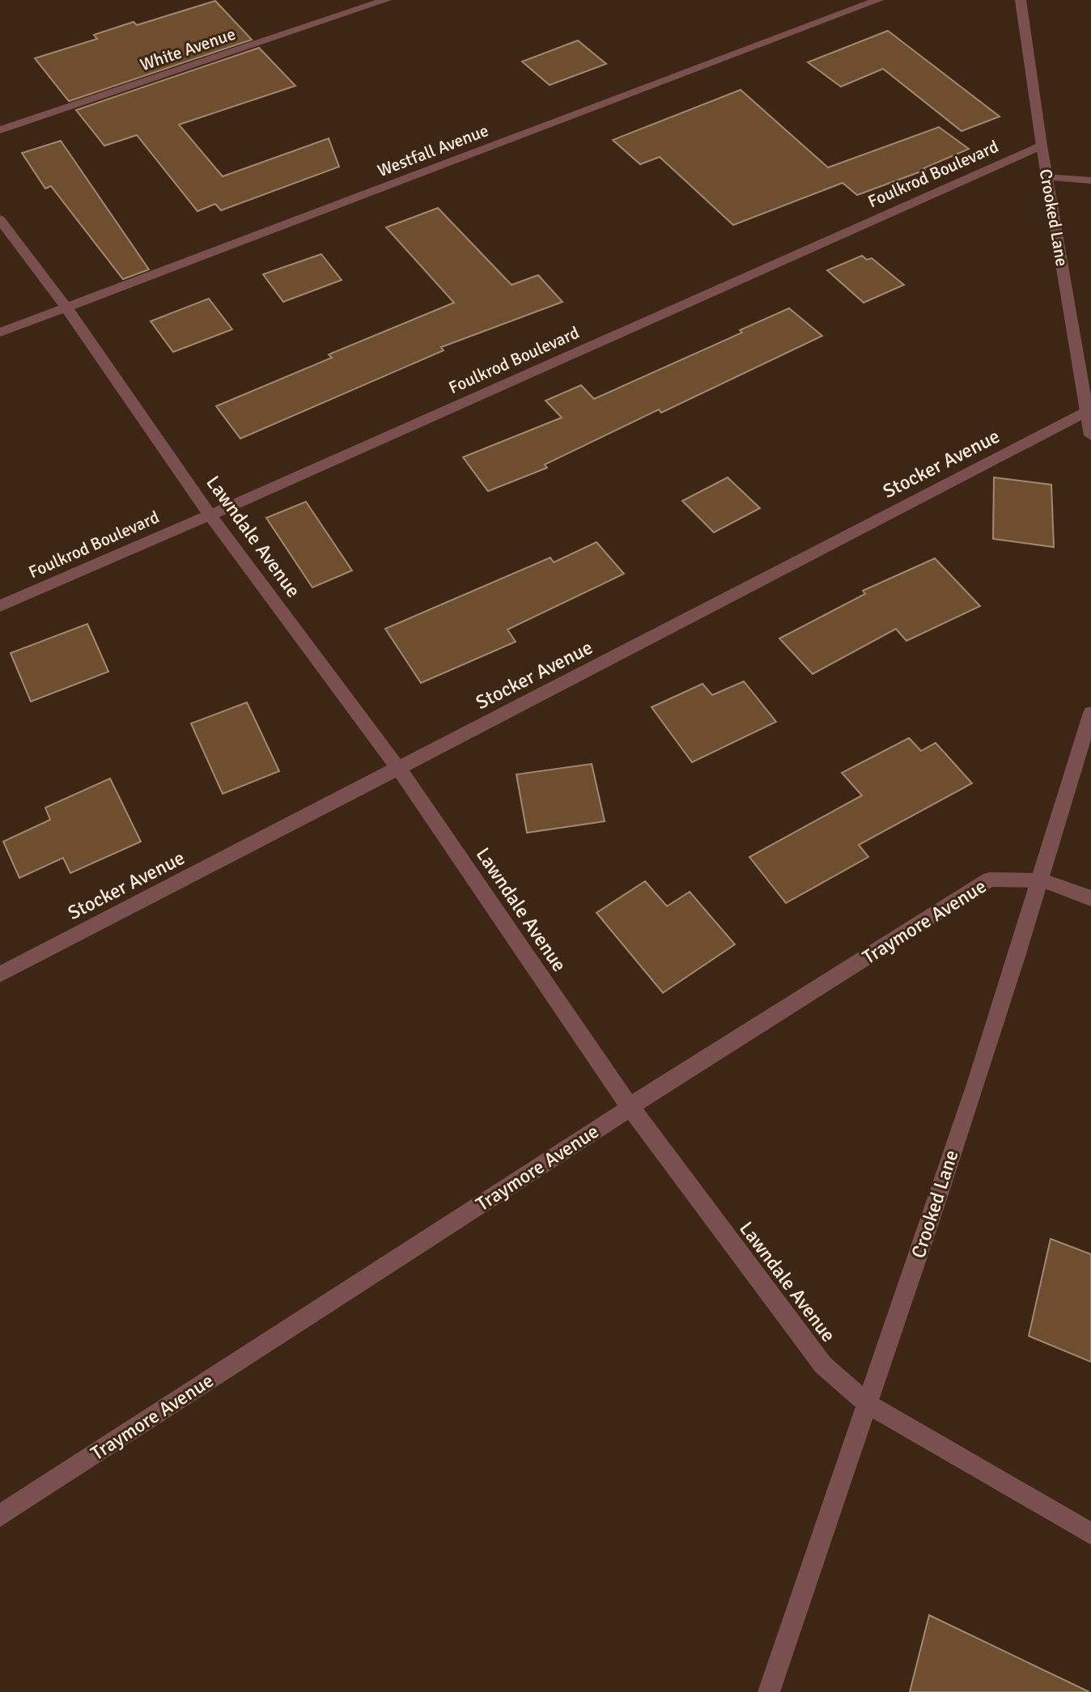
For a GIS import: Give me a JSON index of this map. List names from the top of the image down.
{
  "streets": {
    "street": [
      "White Avenue",
      "Westfall Avenue",
      "Foulkrod Boulevard",
      "Crooked Lane",
      "Stocker Avenue",
      "Lawndale Avenue",
      "Traymore Avenue"
    ]
  },
  "crossings": [
    ["Westfall Avenue", "Lawndale Avenue"],
    ["Foulkrod Boulevard", "Crooked Lane"],
    ["Foulkrod Boulevard", "Lawndale Avenue"],
    ["Crooked Lane", "Stocker Avenue"],
    ["Crooked Lane", "Lawndale Avenue"],
    ["Crooked Lane", "Traymore Avenue"],
    ["Stocker Avenue", "Lawndale Avenue"],
    ["Lawndale Avenue", "Traymore Avenue"]
  ]
}
